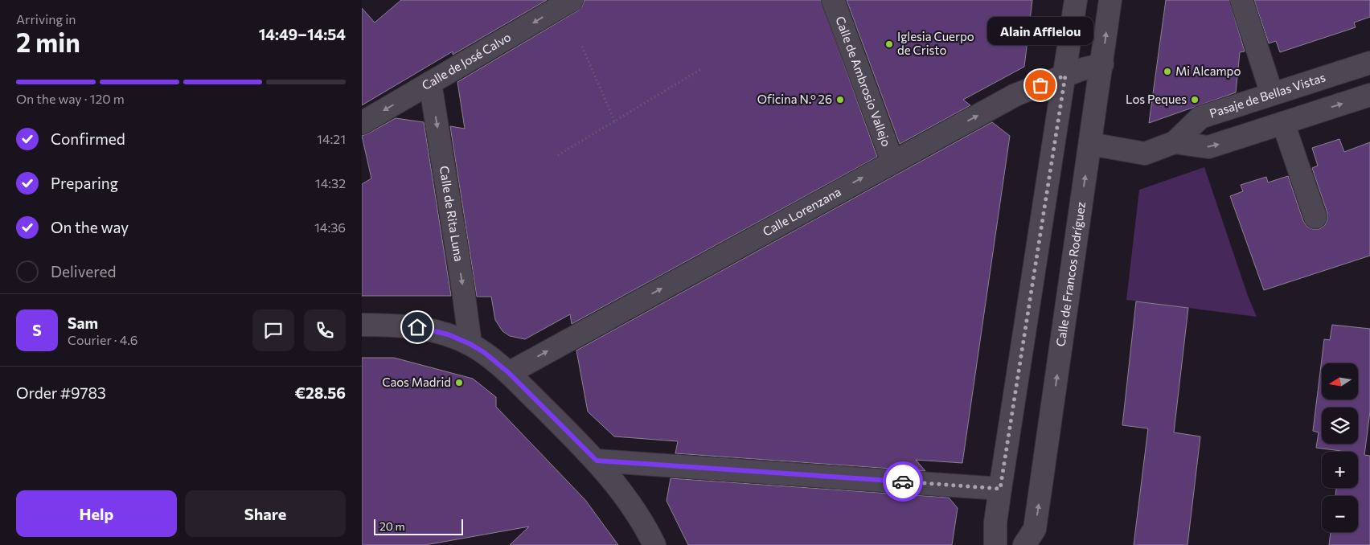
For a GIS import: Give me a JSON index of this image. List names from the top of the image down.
{
  "streets": {
    "street": [
      "Calle de José Calvo",
      "Calle de Ambrosio Vallejo",
      "Pasaje de Bellas Vistas",
      "Calle Lorenzana",
      "Calle de Rita Luna",
      "Calle de Francos Rodríguez"
    ]
  },
  "crossings": [
    ["Calle de José Calvo", "Calle de Rita Luna"],
    ["Calle de Ambrosio Vallejo", "Calle Lorenzana"],
    ["Pasaje de Bellas Vistas", "Calle de Francos Rodríguez"],
    ["Calle Lorenzana", "Calle de Francos Rodríguez"]
  ],
  "one_way": ["Calle de José Calvo", "Calle Lorenzana", "Calle de Rita Luna"],
  "places": [
    "Iglesia Cuerpo de Cristo",
    "Mi Alcampo",
    "Alain Afflelou",
    "Oficina N.º 26",
    "Los Peques",
    "Caos Madrid"
  ],
  "scale_bar": "20 m",
  "north": "left",
  "page": {
    "heading": ["2 min", "Arriving in", "14:49–14:54"],
    "panel": [
      "Sam",
      "Courier · 4.6",
      "Order #9783",
      "€28.56"
    ],
    "bubble": "Alain Afflelou",
    "bar": "On the way · 120 m",
    "list": [
      ["Confirmed", "14:21"],
      ["Preparing", "14:32"],
      ["On the way", "14:36"],
      "Delivered"
    ],
    "round": "S",
    "map_buttons": ["+", "−"],
    "buttons": ["Help", "Share"],
    "scale": "20 m"
  }
}
